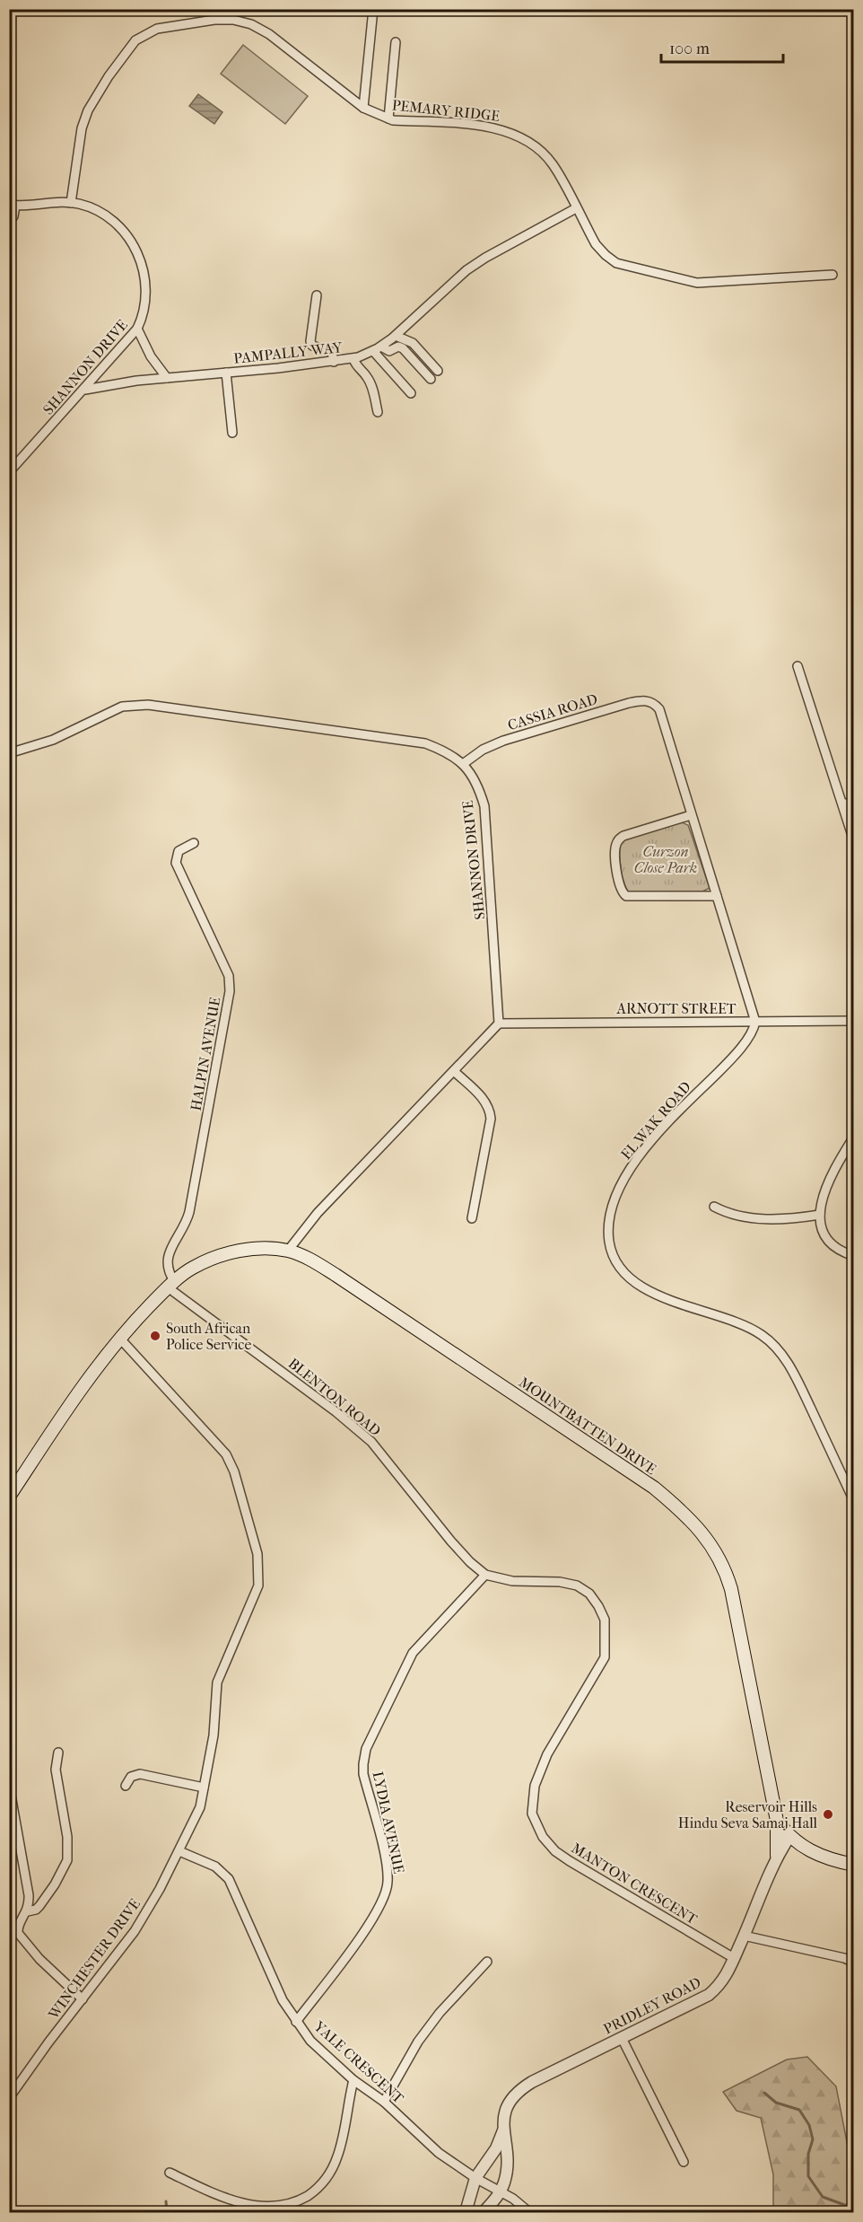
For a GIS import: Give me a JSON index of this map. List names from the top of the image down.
{
  "streets": {
    "main road": ["MOUNTBATTEN DRIVE"],
    "street": [
      "PEMARY RIDGE",
      "PAMPALLY WAY",
      "SHANNON DRIVE",
      "CASSIA ROAD",
      "ARNOTT STREET",
      "HALPIN AVENUE",
      "EL WAK ROAD",
      "BLENTON ROAD",
      "LYDIA AVENUE",
      "MANTON CRESCENT",
      "WINCHESTER DRIVE",
      "PRIDLEY ROAD",
      "YALE CRESCENT"
    ]
  },
  "crossings": [
    ["PEMARY RIDGE", "PAMPALLY WAY"],
    ["PEMARY RIDGE", "SHANNON DRIVE"],
    ["PAMPALLY WAY", "SHANNON DRIVE"],
    ["SHANNON DRIVE", "CASSIA ROAD"],
    ["SHANNON DRIVE", "ARNOTT STREET"],
    ["ARNOTT STREET", "EL WAK ROAD"],
    ["HALPIN AVENUE", "BLENTON ROAD"],
    ["HALPIN AVENUE", "MOUNTBATTEN DRIVE"],
    ["BLENTON ROAD", "MOUNTBATTEN DRIVE"],
    ["BLENTON ROAD", "LYDIA AVENUE"],
    ["BLENTON ROAD", "MANTON CRESCENT"],
    ["MOUNTBATTEN DRIVE", "WINCHESTER DRIVE"],
    ["MOUNTBATTEN DRIVE", "PRIDLEY ROAD"],
    ["LYDIA AVENUE", "MANTON CRESCENT"],
    ["LYDIA AVENUE", "YALE CRESCENT"],
    ["MANTON CRESCENT", "PRIDLEY ROAD"],
    ["WINCHESTER DRIVE", "YALE CRESCENT"],
    ["PRIDLEY ROAD", "YALE CRESCENT"]
  ],
  "parks": ["Curzon Close Park"],
  "places": ["South African Police Service", "Reservoir Hills Hindu Seva Samaj Hall"],
  "scale_bar": "100 m"
}
